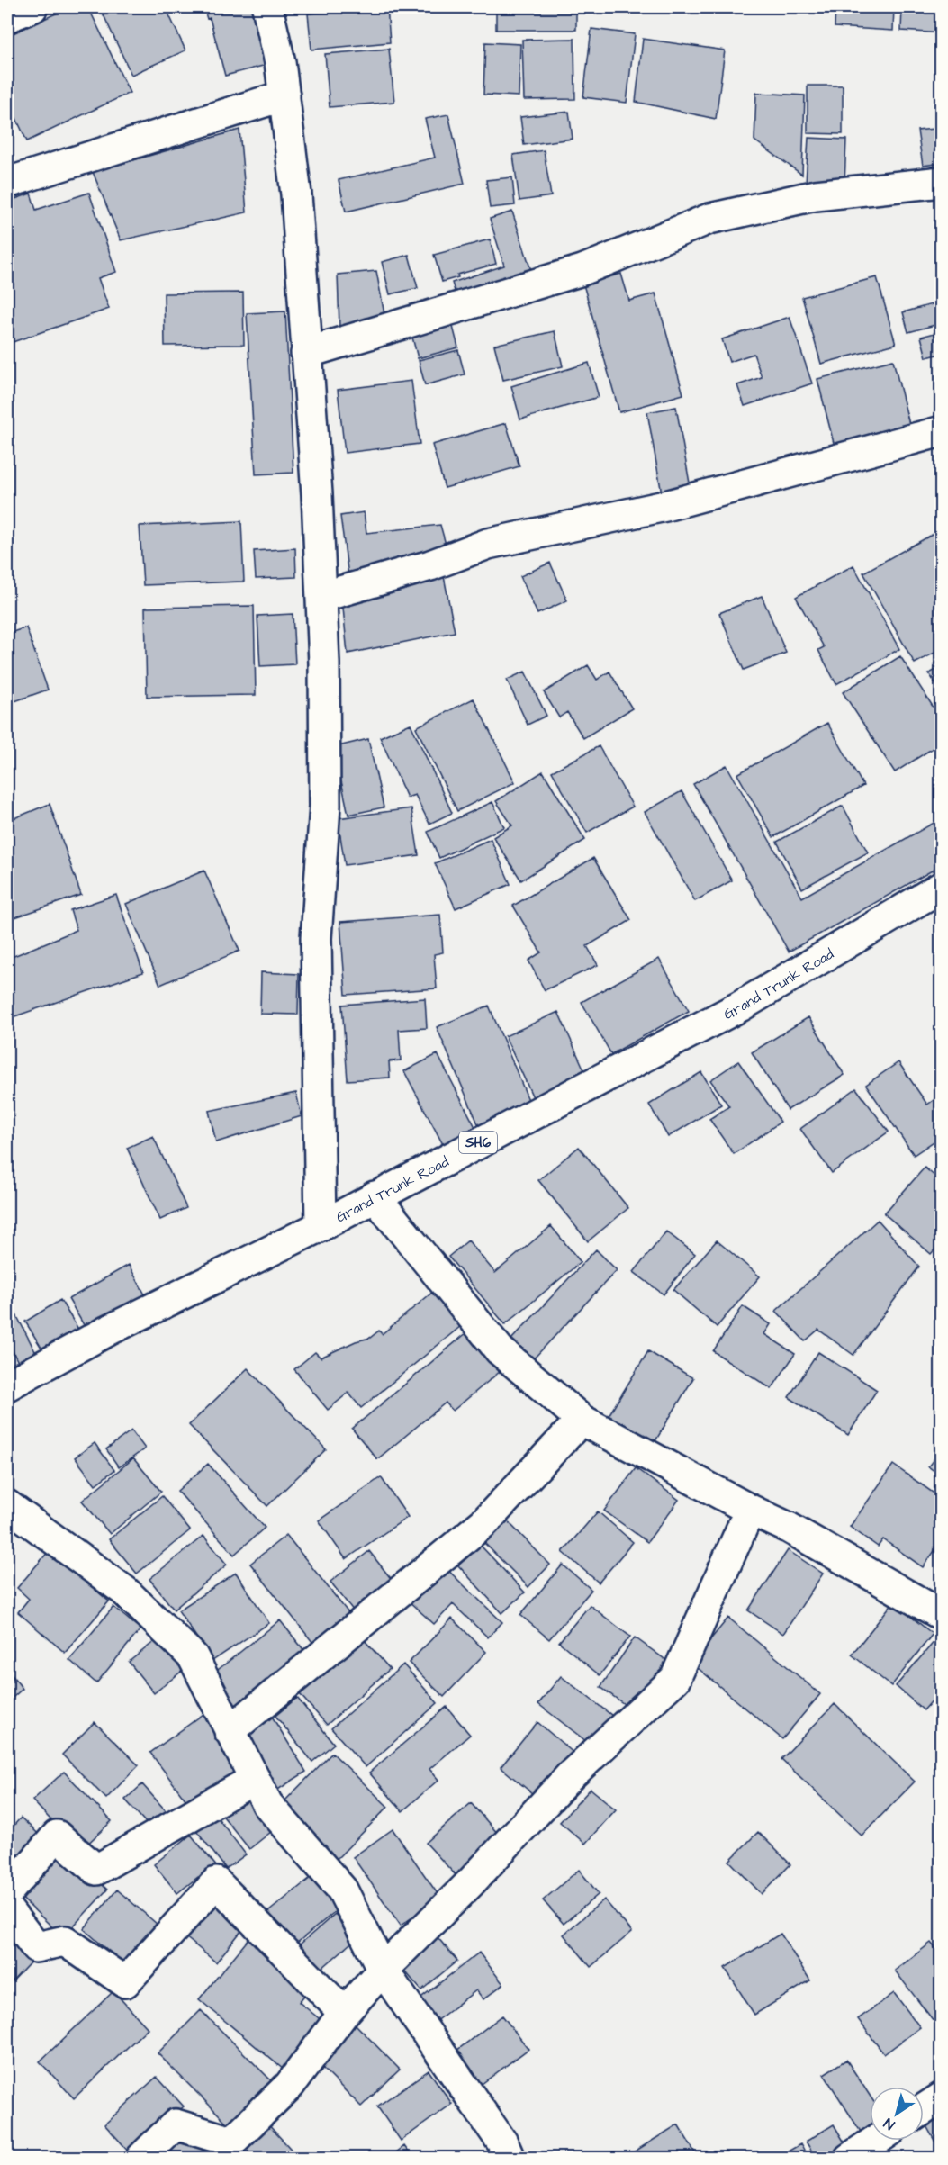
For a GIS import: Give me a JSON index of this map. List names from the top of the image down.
{
  "streets": {
    "street": ["Grand Trunk Road", "SH6"]
  },
  "north": "bottom left"
}
